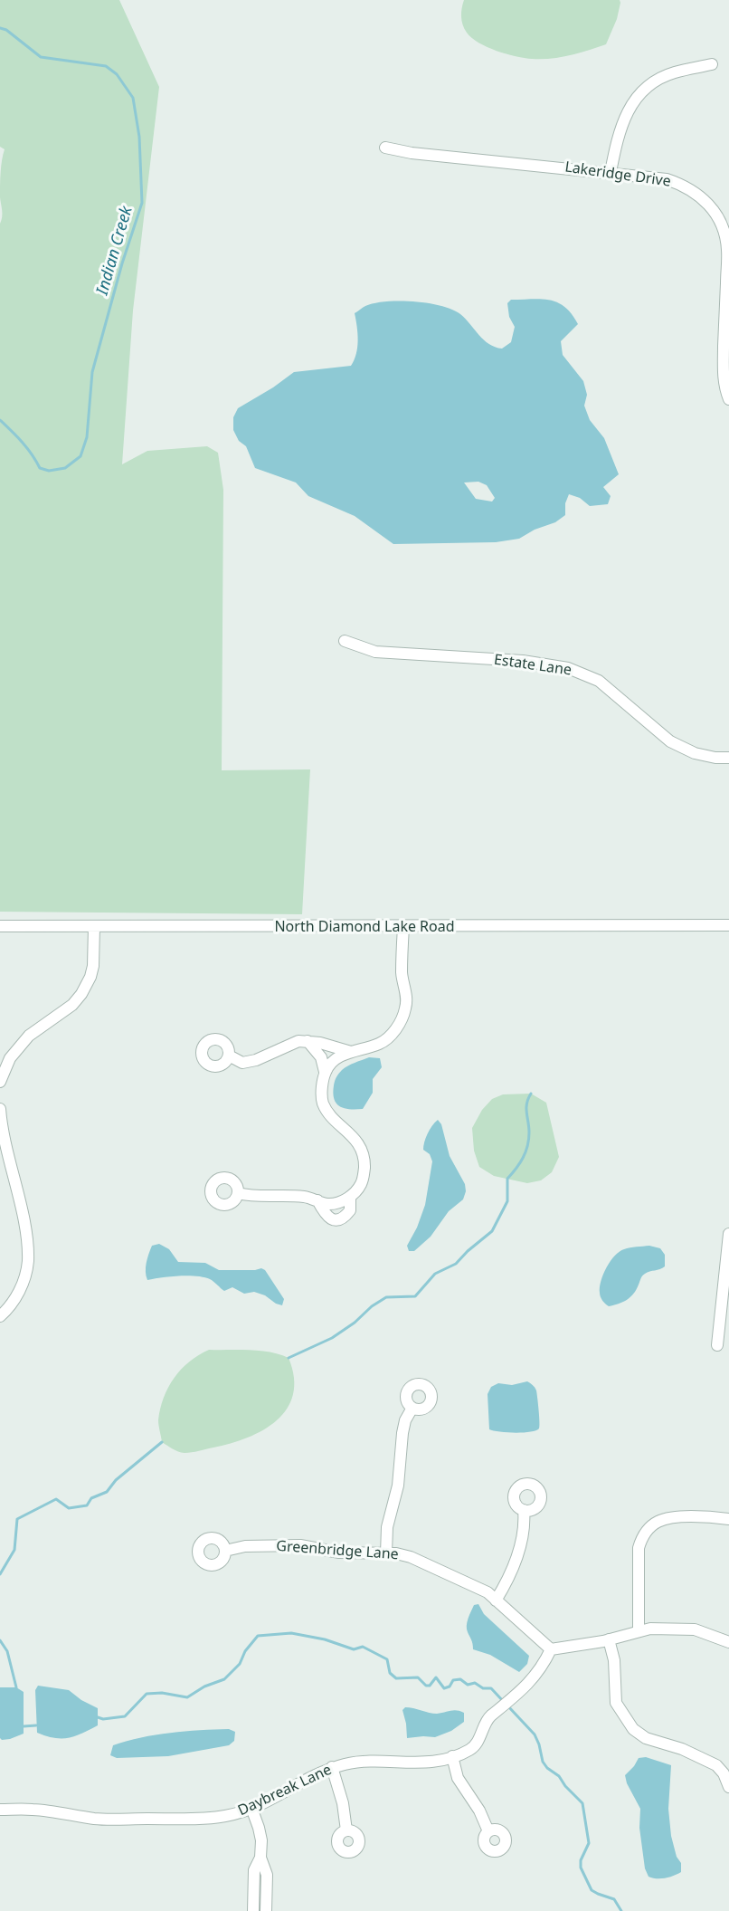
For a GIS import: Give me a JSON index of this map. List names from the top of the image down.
{
  "streets": {
    "street": [
      "Lakeridge Drive",
      "Estate Lane",
      "North Diamond Lake Road",
      "Greenbridge Lane",
      "Daybreak Lane"
    ]
  },
  "crossings": [
    ["Greenbridge Lane", "Daybreak Lane"]
  ],
  "water": ["Indian Creek"]
}
